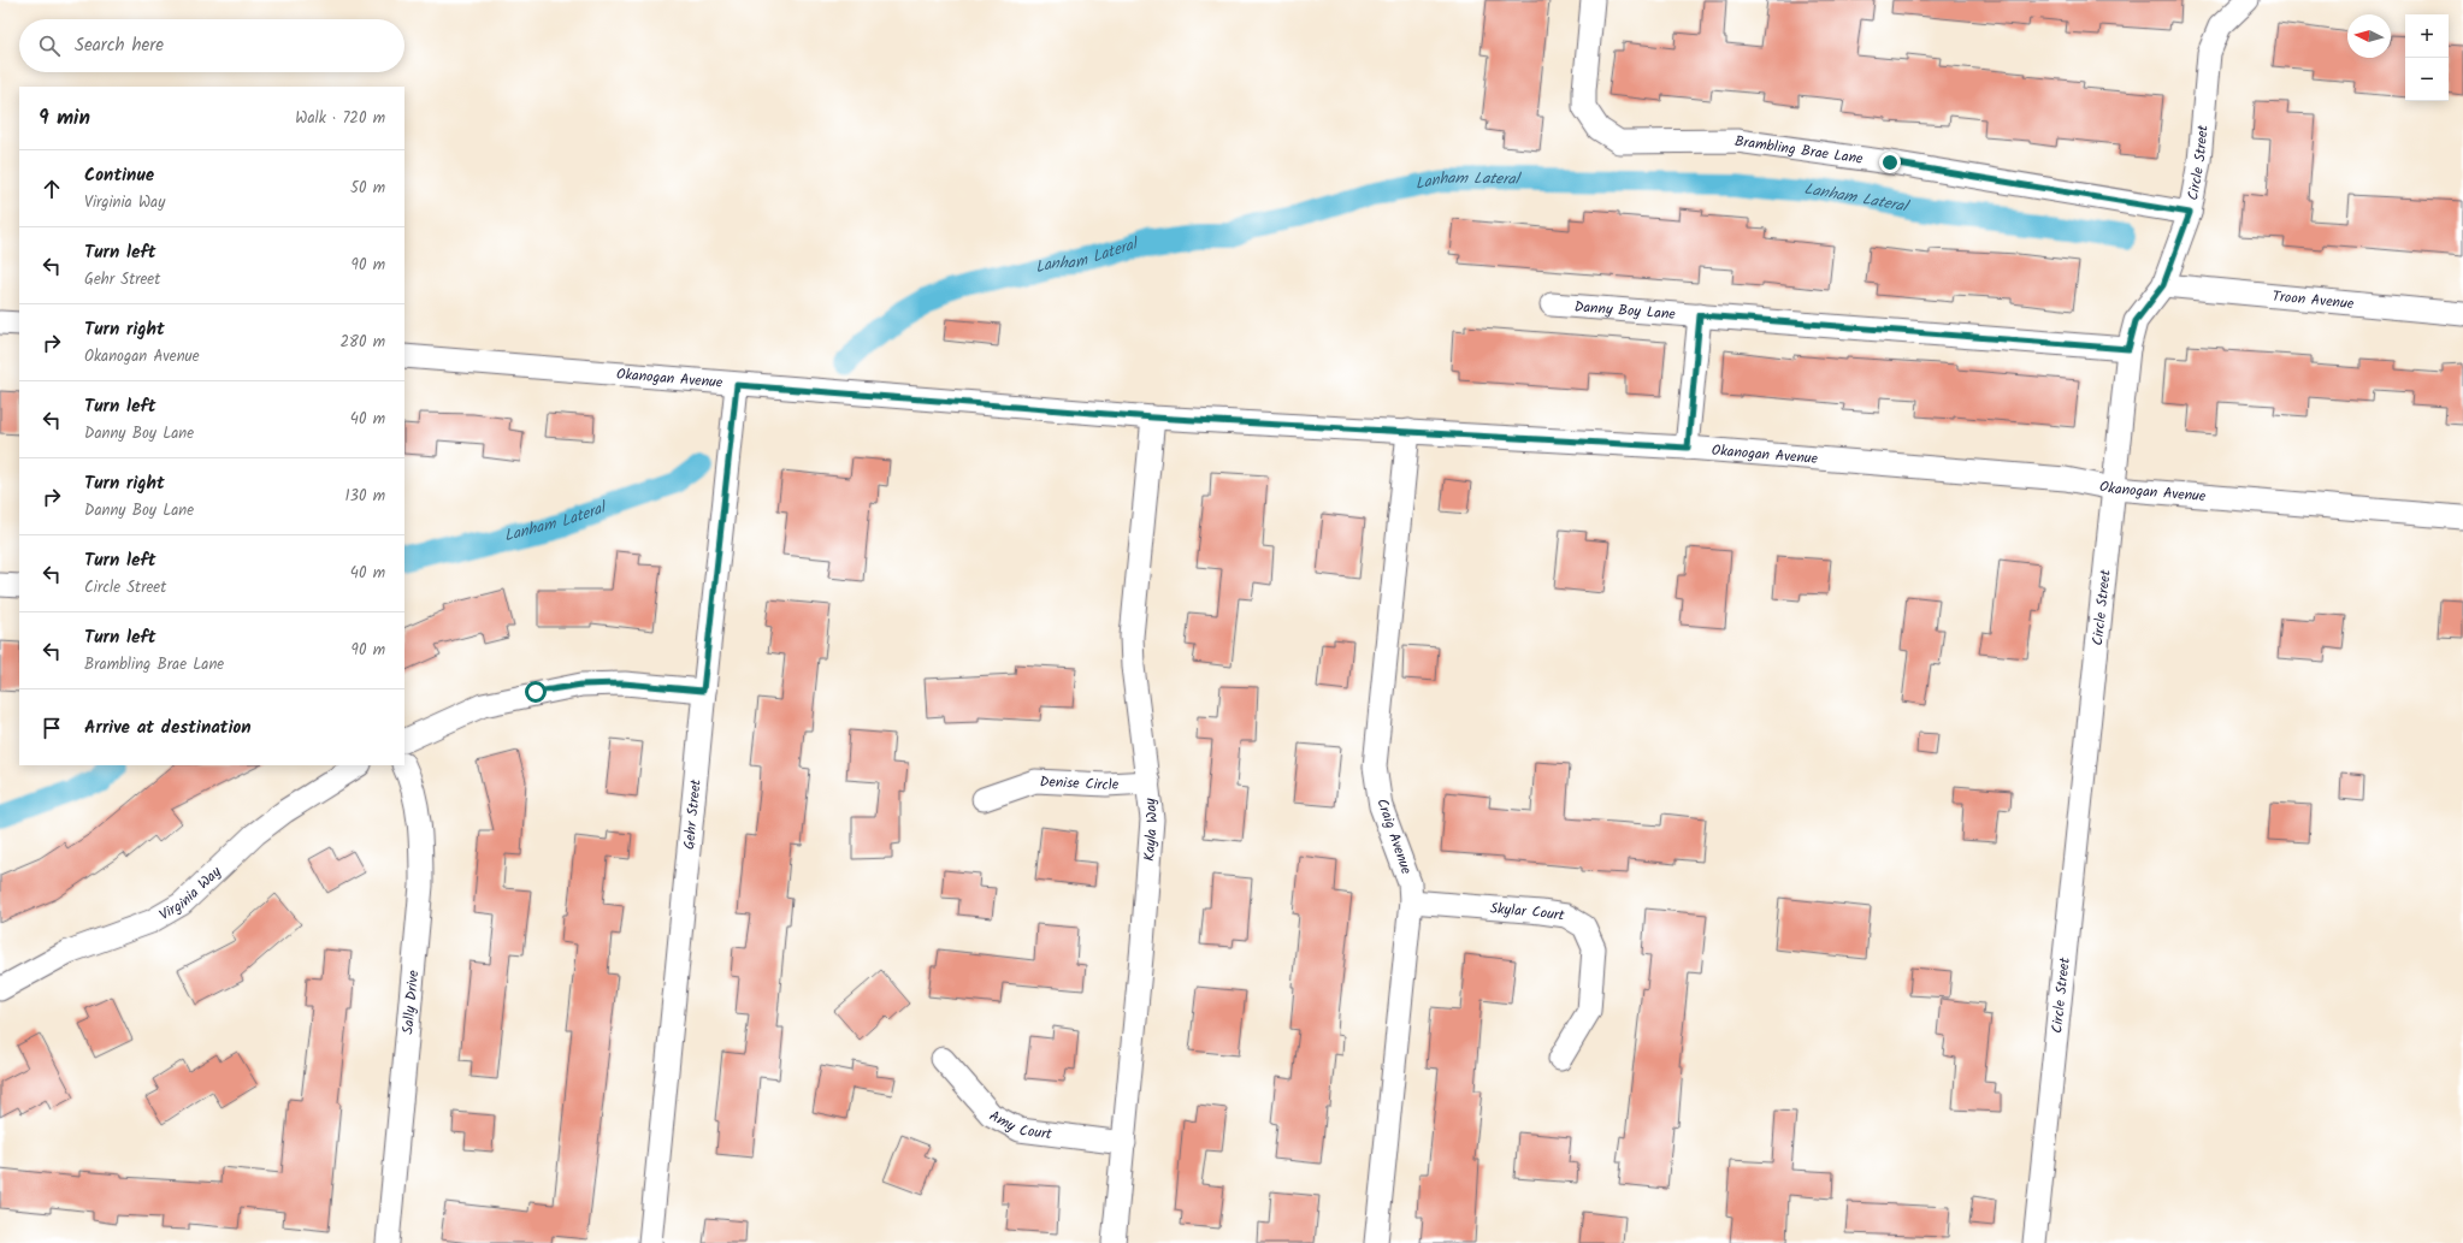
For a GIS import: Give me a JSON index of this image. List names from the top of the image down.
{
  "streets": {
    "street": [
      "Brambling Brae Lane",
      "Circle Street",
      "Troon Avenue",
      "Danny Boy Lane",
      "Okanogan Avenue",
      "Denise Circle",
      "Gehr Street",
      "Kayla Way",
      "Craig Avenue",
      "Virginia Way",
      "Skylar Court",
      "Sally Drive",
      "Amy Court"
    ]
  },
  "crossings": [
    ["Brambling Brae Lane", "Circle Street"],
    ["Circle Street", "Troon Avenue"],
    ["Circle Street", "Danny Boy Lane"],
    ["Circle Street", "Okanogan Avenue"],
    ["Okanogan Avenue", "Gehr Street"],
    ["Okanogan Avenue", "Kayla Way"],
    ["Okanogan Avenue", "Craig Avenue"],
    ["Denise Circle", "Kayla Way"],
    ["Kayla Way", "Amy Court"],
    ["Craig Avenue", "Skylar Court"]
  ],
  "water": ["Lanham Lateral"],
  "north": "left",
  "page": {
    "map_buttons": ["+", "−"],
    "search": "Search here",
    "heading": ["9 min", "Walk · 720 m"],
    "list": [
      ["Continue", "Virginia Way", "50 m"],
      ["Turn left", "Gehr Street", "90 m"],
      ["Turn right", "Okanogan Avenue", "280 m"],
      ["Turn left", "Danny Boy Lane", "40 m"],
      ["Turn right", "Danny Boy Lane", "130 m"],
      ["Turn left", "Circle Street", "40 m"],
      ["Turn left", "Brambling Brae Lane", "90 m"],
      "Arrive at destination"
    ]
  }
}
